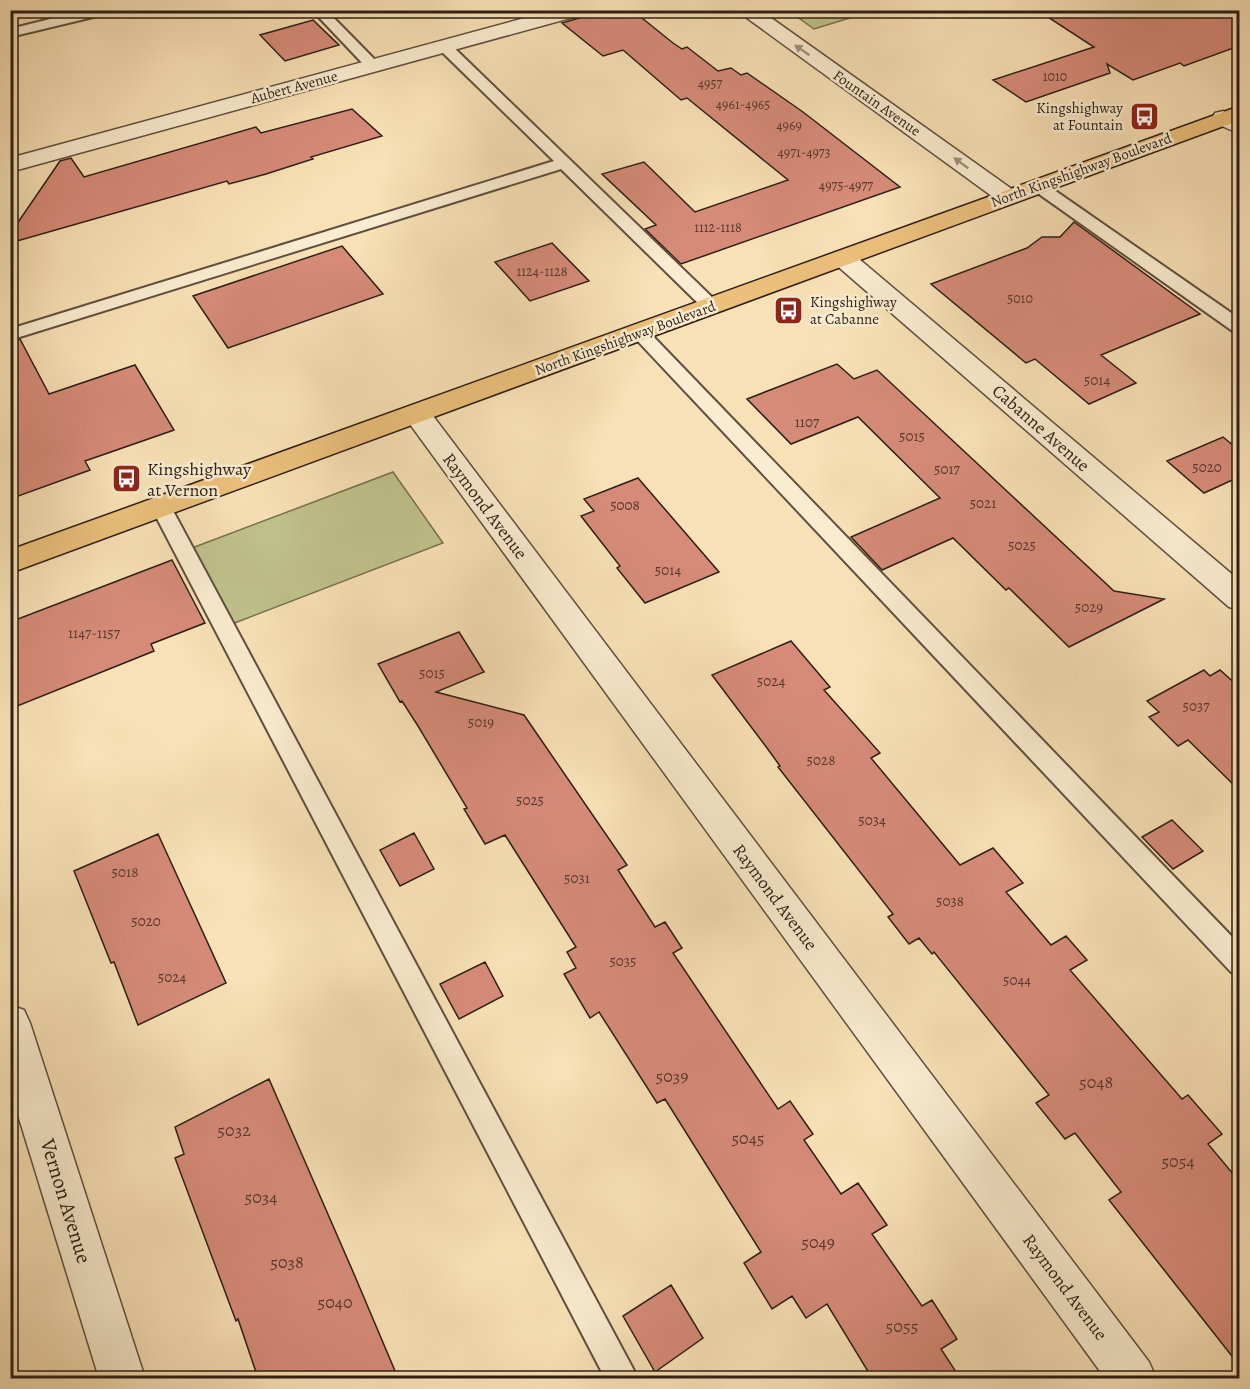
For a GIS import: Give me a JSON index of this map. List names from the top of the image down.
{
  "streets": {
    "main road": ["North Kingshighway Boulevard"],
    "street": [
      "Aubert Avenue",
      "Fountain Avenue",
      "Cabanne Avenue",
      "Raymond Avenue",
      "Vernon Avenue"
    ]
  },
  "crossings": [
    ["Fountain Avenue", "North Kingshighway Boulevard"],
    ["North Kingshighway Boulevard", "Cabanne Avenue"],
    ["North Kingshighway Boulevard", "Raymond Avenue"]
  ],
  "one_way": ["Fountain Avenue"],
  "places": {
    "bus stop": ["Kingshighway at Fountain", "Kingshighway at Cabanne", "Kingshighway at Vernon"]
  },
  "house_numbers": [
    "1010",
    "4957",
    "4961-4965",
    "4969",
    "4971-4973",
    "4975-4977",
    "1112-1118",
    "1124-1128",
    "5010",
    "5014",
    "1107",
    "5015",
    "5020",
    "5017",
    "5021",
    "5008",
    "5025",
    "5014",
    "5029",
    "1147-1157",
    "5015",
    "5024",
    "5037",
    "5019",
    "5028",
    "5025",
    "5034",
    "5018",
    "5031",
    "5038",
    "5020",
    "5035",
    "5024",
    "5044",
    "5039",
    "5048",
    "5032",
    "5045",
    "5054",
    "5034",
    "5049",
    "5038",
    "5040",
    "5055"
  ]
}
